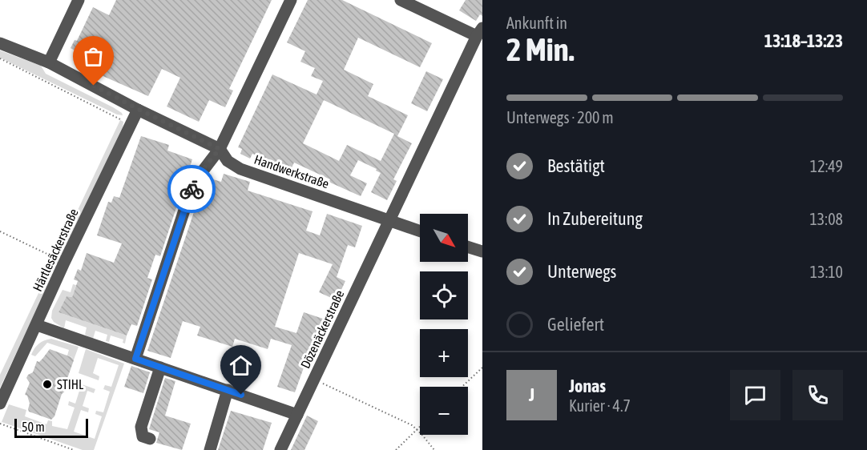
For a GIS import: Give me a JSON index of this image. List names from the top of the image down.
{
  "streets": {
    "street": ["Handwerkstraße", "Härtlesäckerstraße", "Dözenäckerstraße"]
  },
  "crossings": [
    ["Handwerkstraße", "Härtlesäckerstraße"],
    ["Handwerkstraße", "Dözenäckerstraße"]
  ],
  "places": ["STIHL"],
  "scale_bar": "50 m",
  "north": "bottom right",
  "page": {
    "heading": ["2 Min.", "Ankunft in", "13:18–13:23"],
    "panel": ["Jonas", "Kurier · 4.7"],
    "bar": "Unterwegs · 200 m",
    "list": [
      ["Bestätigt", "12:49"],
      ["In Zubereitung", "13:08"],
      ["Unterwegs", "13:10"],
      "Geliefert"
    ],
    "map_buttons": ["+", "−"],
    "round": "J",
    "scale": "50 m"
  }
}
